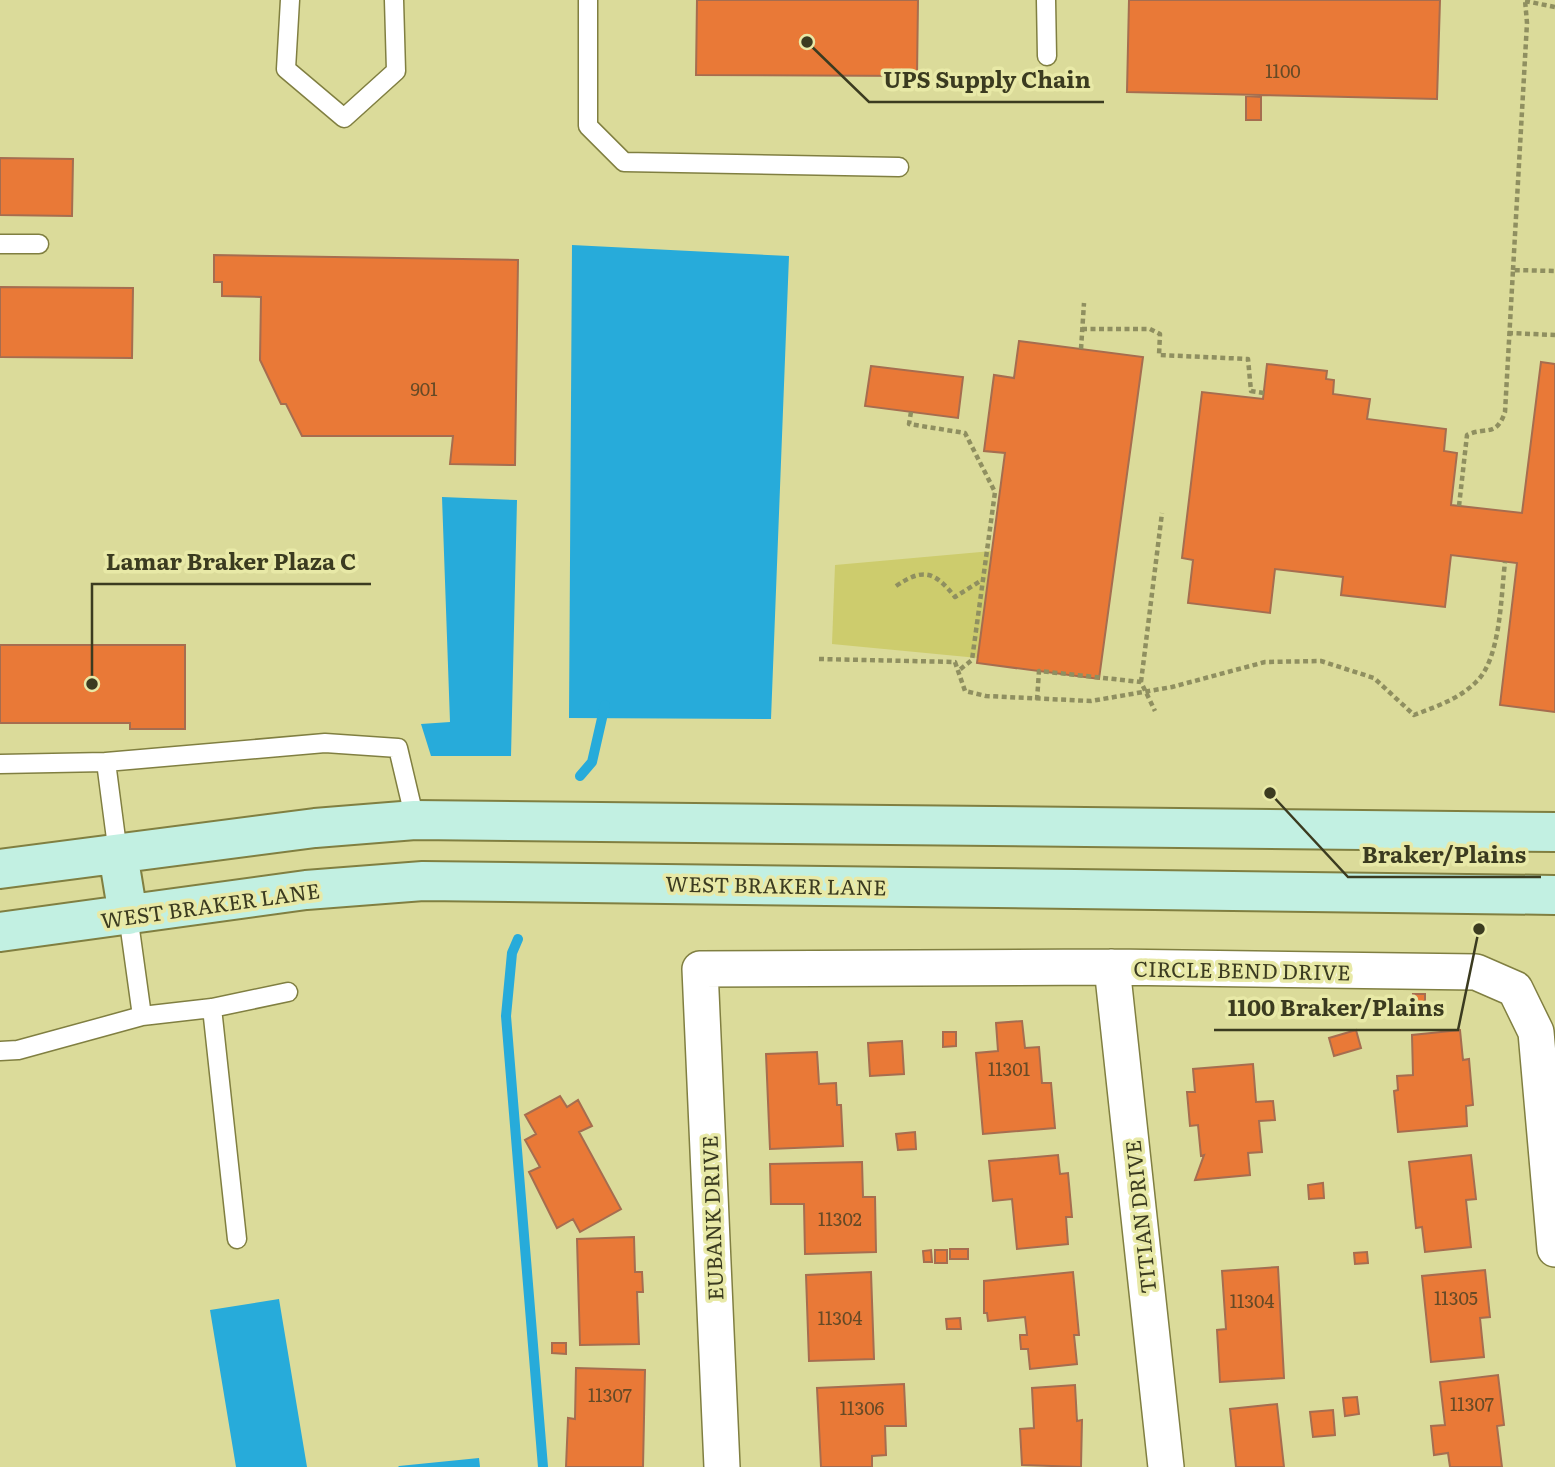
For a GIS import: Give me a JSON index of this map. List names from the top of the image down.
{
  "streets": {
    "main road": ["WEST BRAKER LANE"],
    "street": ["CIRCLE BEND DRIVE", "TITIAN DRIVE", "EUBANK DRIVE"]
  },
  "crossings": [
    ["CIRCLE BEND DRIVE", "TITIAN DRIVE"],
    ["CIRCLE BEND DRIVE", "EUBANK DRIVE"]
  ],
  "places": [
    "UPS Supply Chain",
    "Lamar Braker Plaza C",
    "Braker/Plains",
    "1100 Braker/Plains"
  ],
  "house_numbers": [
    "1100",
    "901",
    "11301",
    "11302",
    "11305",
    "11304",
    "11304",
    "11307",
    "11307",
    "11306"
  ]
}
